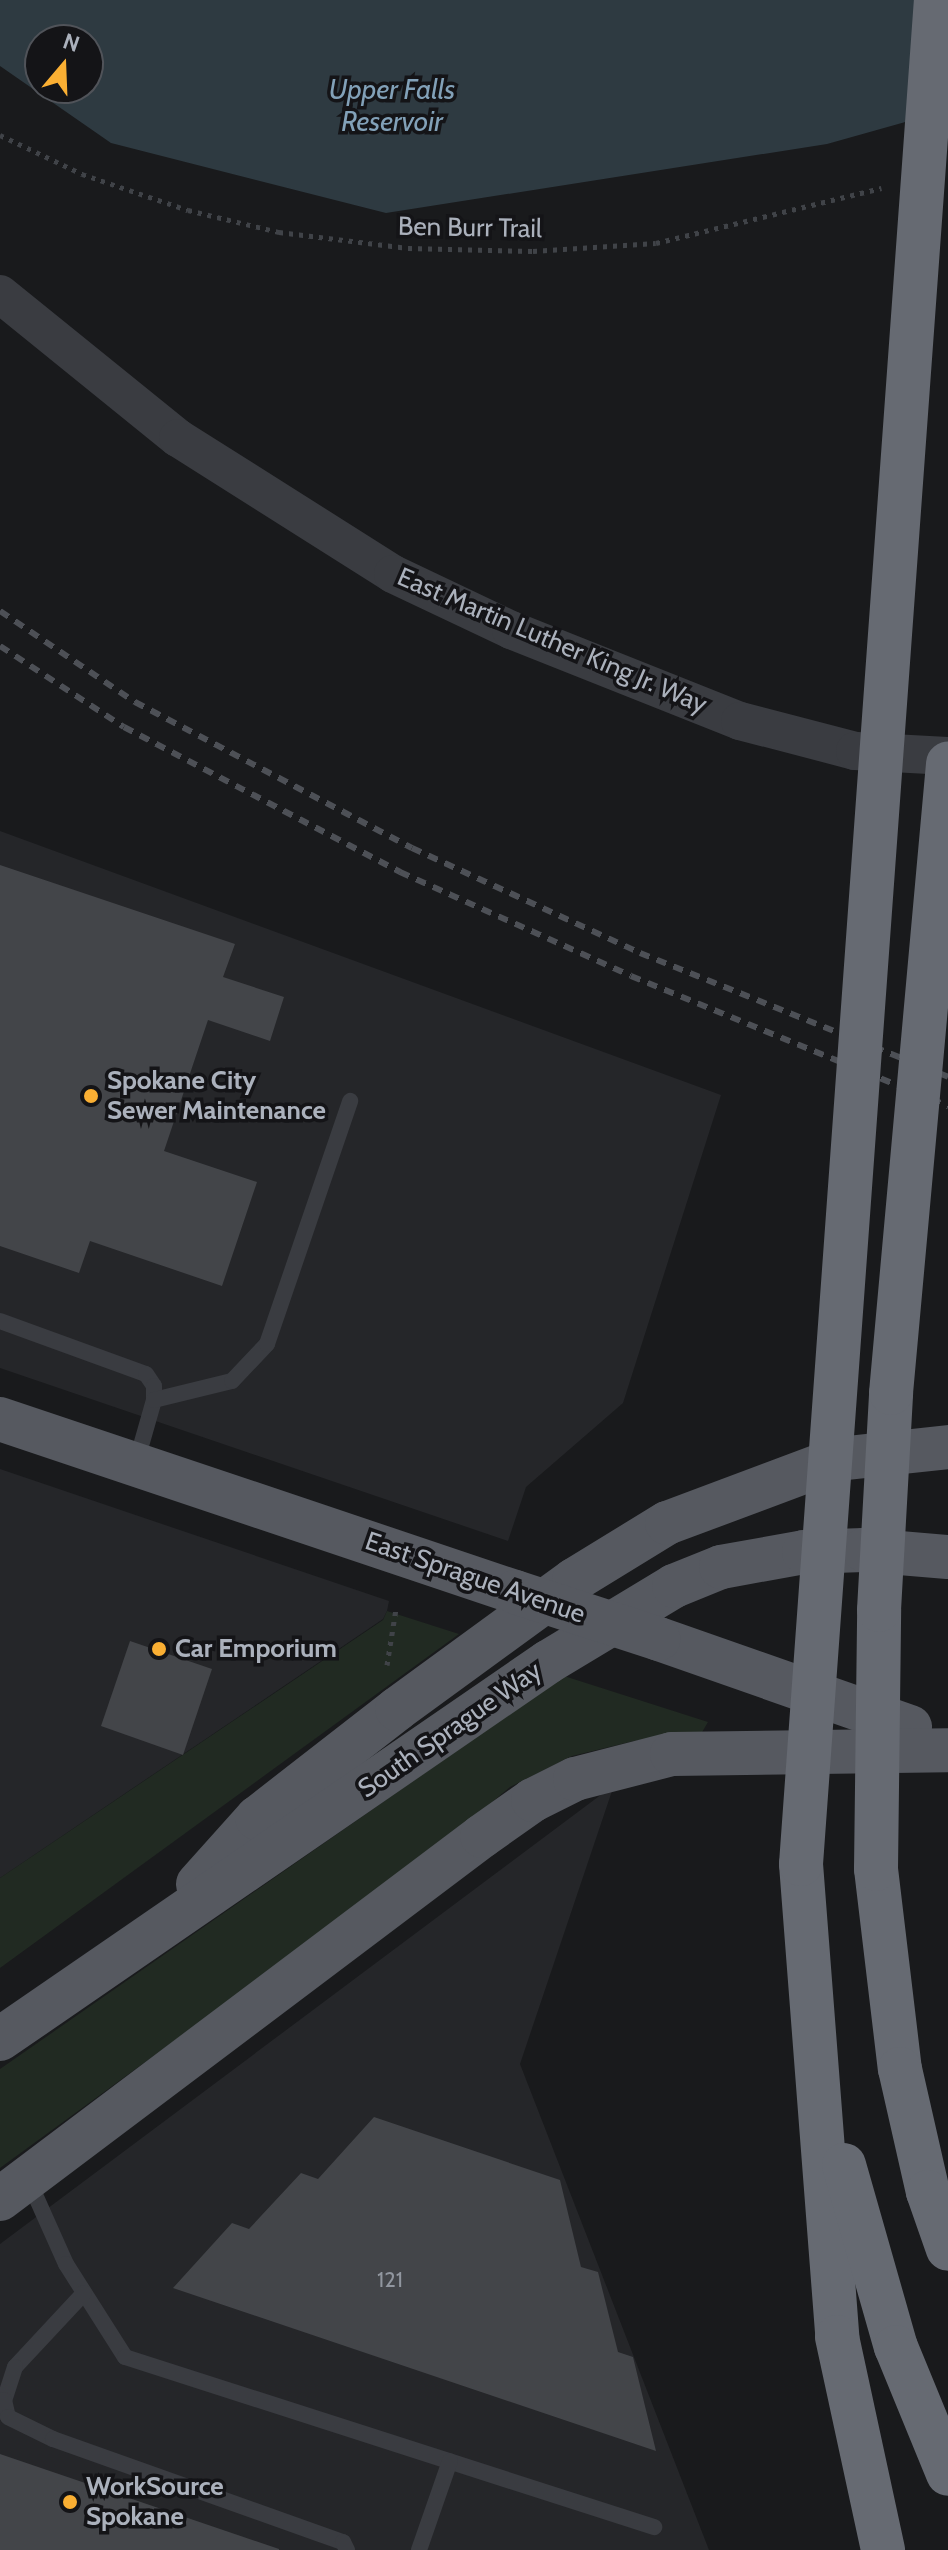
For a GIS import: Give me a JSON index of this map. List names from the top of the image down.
{
  "streets": {
    "main road": ["East Sprague Avenue", "South Sprague Way"],
    "street": ["East Martin Luther King Jr. Way"],
    "path": ["Ben Burr Trail"]
  },
  "water": ["Upper Falls Reservoir"],
  "places": ["Spokane City Sewer Maintenance", "Car Emporium", "WorkSource Spokane"],
  "house_numbers": ["121"],
  "north": "top"
}
